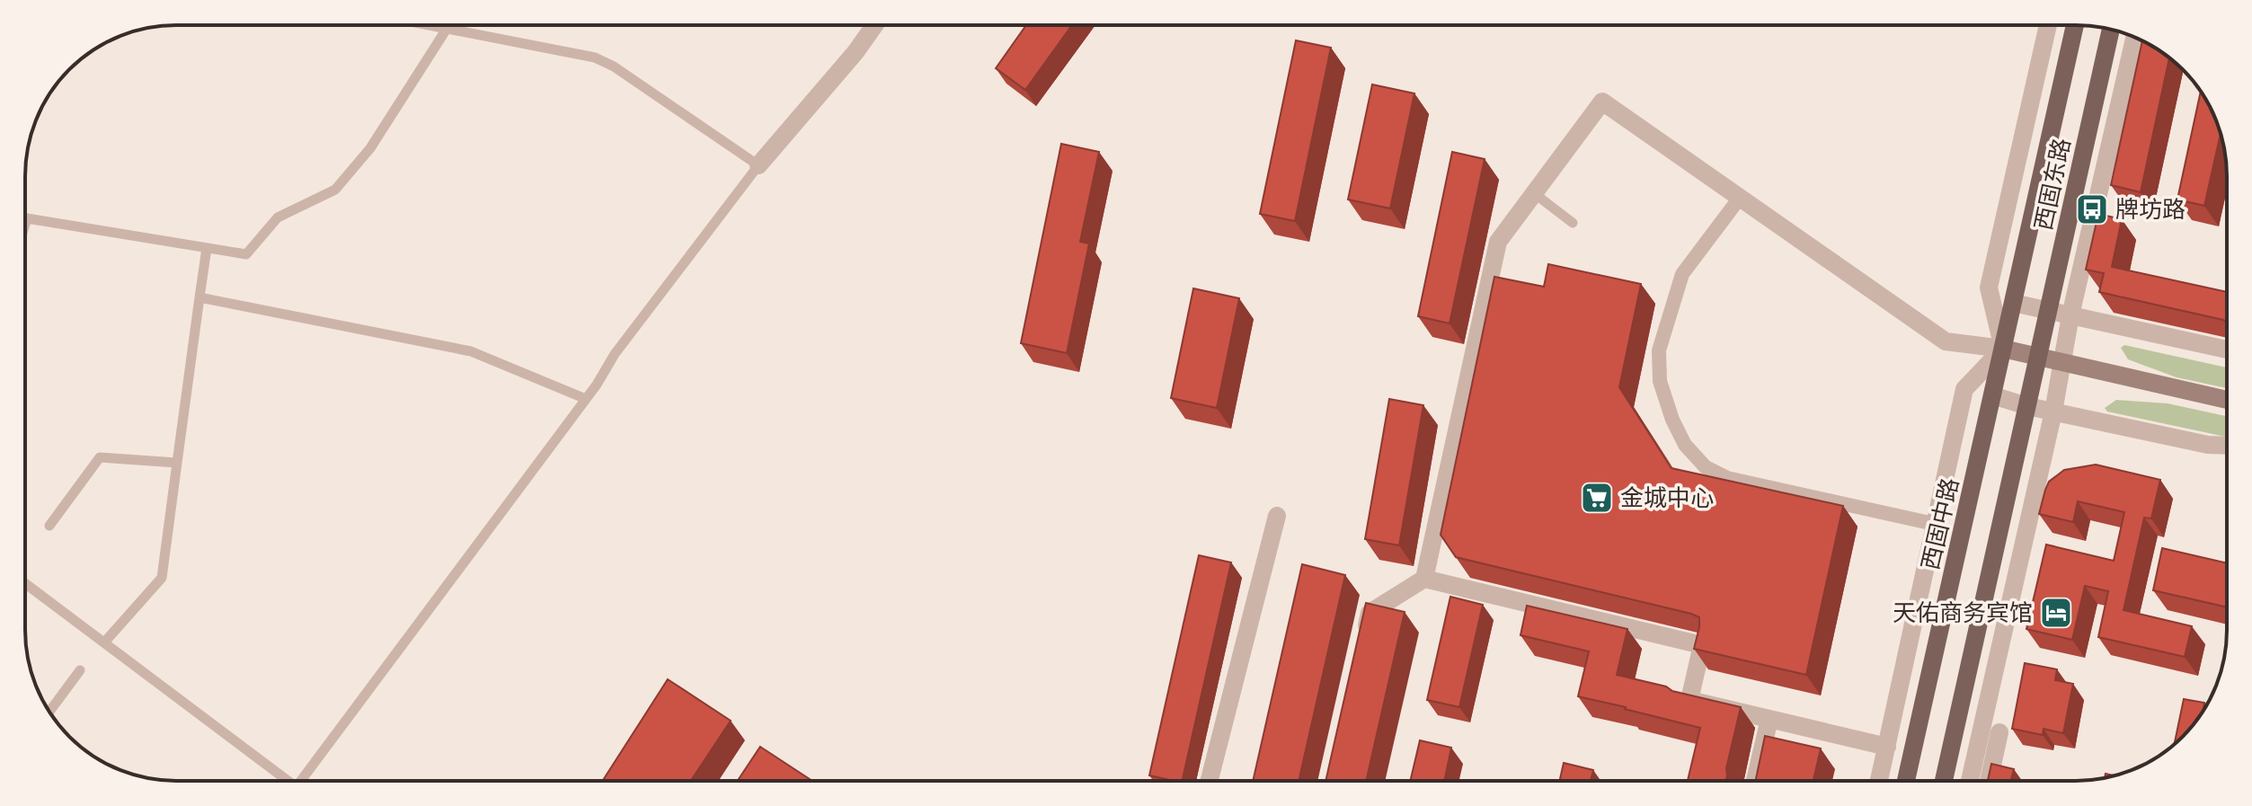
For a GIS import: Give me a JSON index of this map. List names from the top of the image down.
{
  "streets": {
    "main road": ["西固东路", "西固中路"]
  },
  "crossings": [
    ["西固东路", "西固中路"]
  ],
  "places": {
    "bus stop": ["牌坊路"],
    "supermarket": ["金城中心"],
    "hotel": ["天佑商务宾馆"]
  }
}
